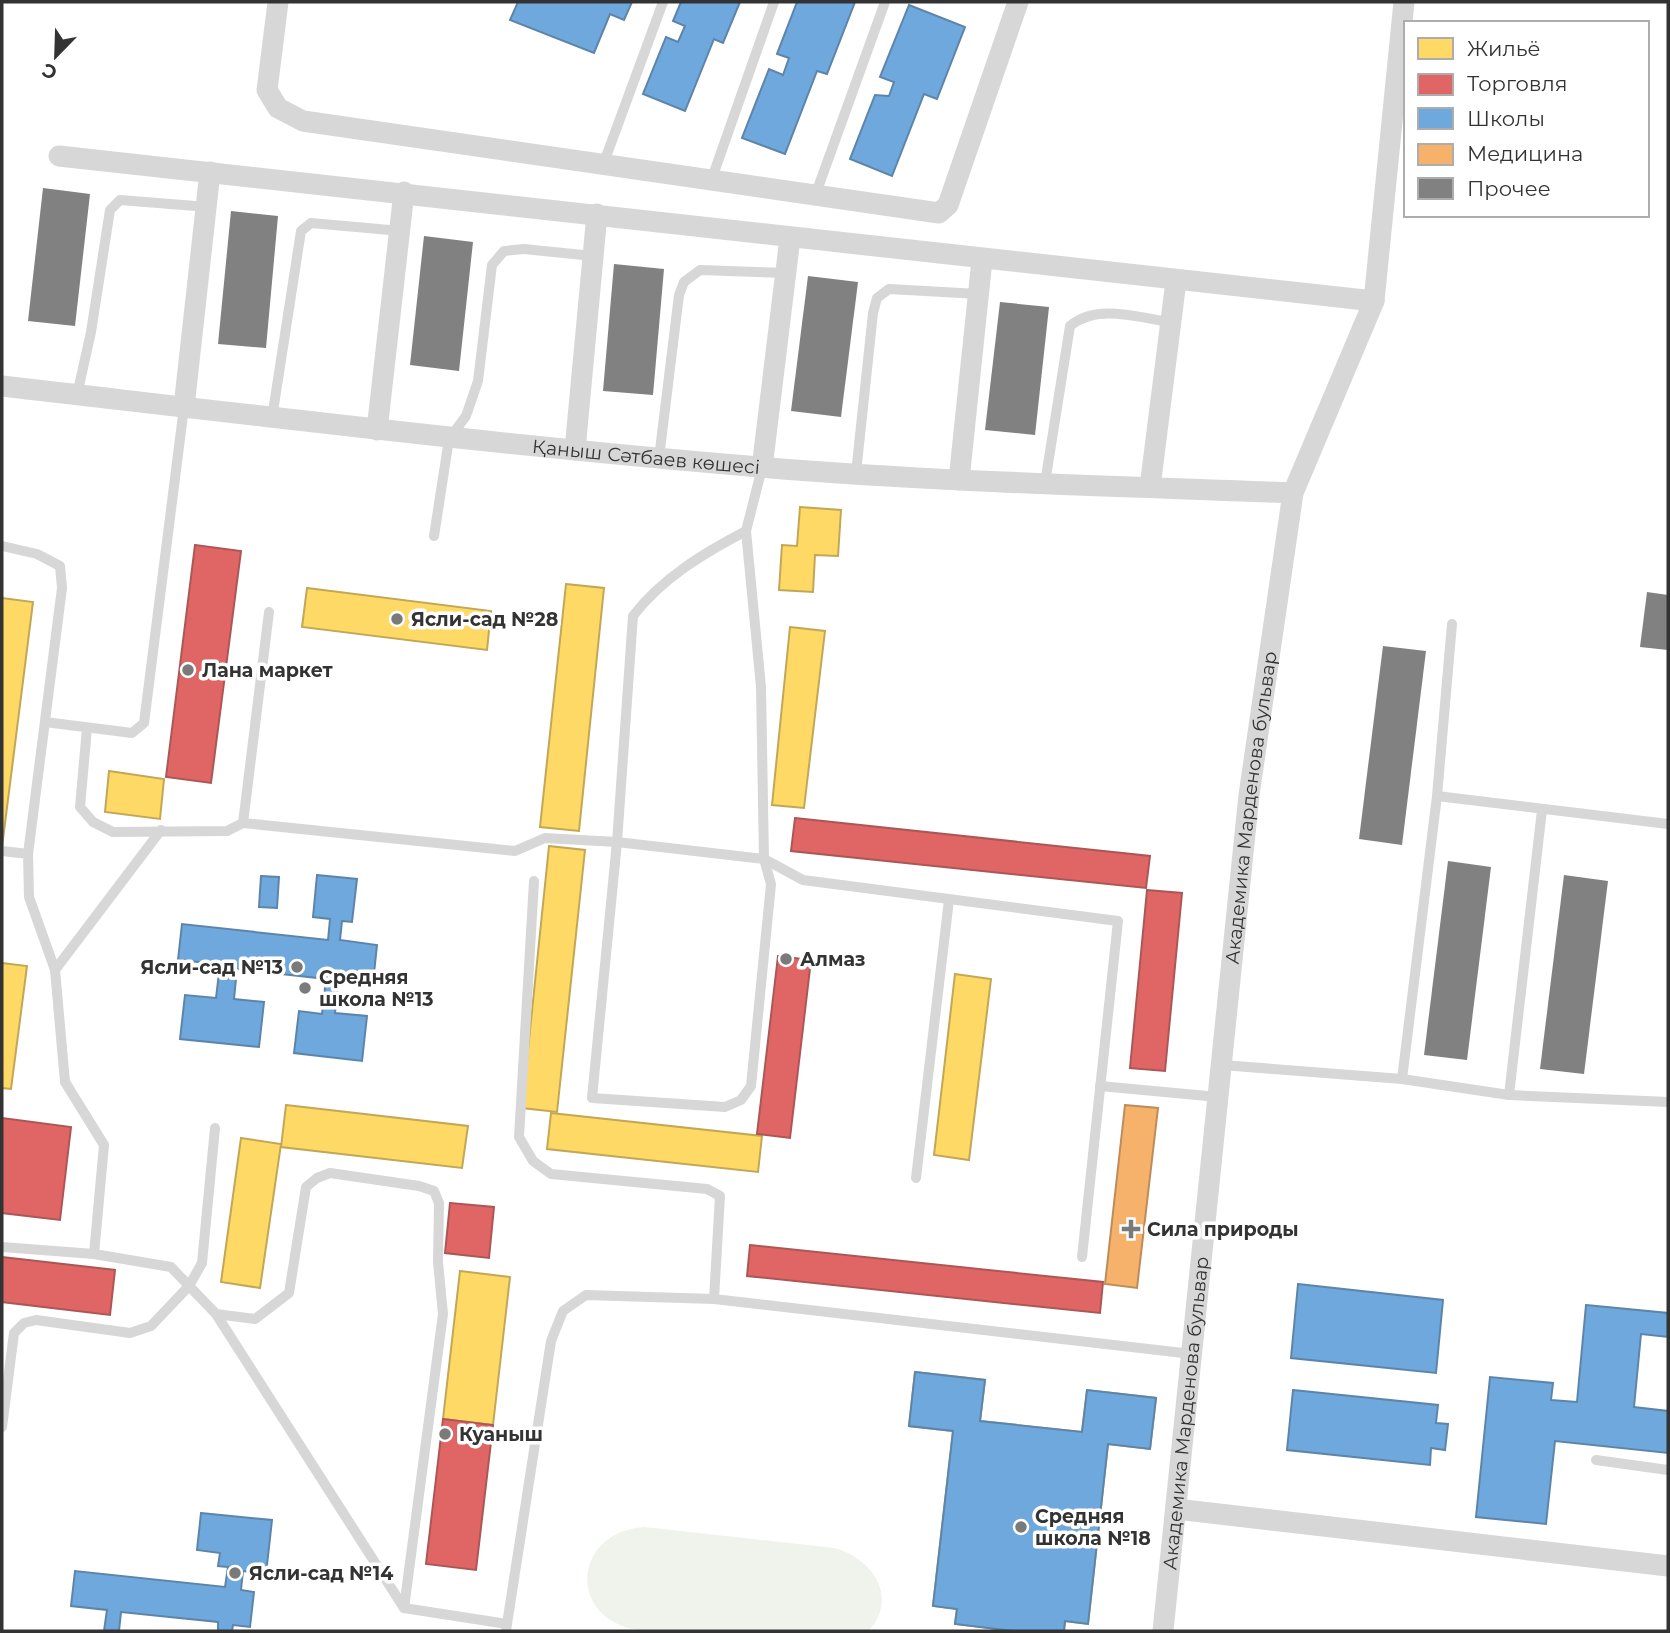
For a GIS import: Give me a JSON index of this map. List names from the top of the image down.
{
  "streets": {
    "street": ["Қаныш Сәтбаев көшесі", "Академика Марденова бульвар"]
  },
  "crossings": [
    ["Қаныш Сәтбаев көшесі", "Академика Марденова бульвар"]
  ],
  "places": {
    "other": [
      "Ясли-сад №28",
      "Лана маркет",
      "Алмаз",
      "Ясли-сад №13",
      "Средняя школа №13",
      "Куаныш",
      "Средняя школа №18",
      "Ясли-сад №14"
    ],
    "health": ["Сила природы"]
  },
  "legend": [
    "Жильё",
    "Торговля",
    "Школы",
    "Медицина",
    "Прочее"
  ],
  "north": "bottom left"
}
